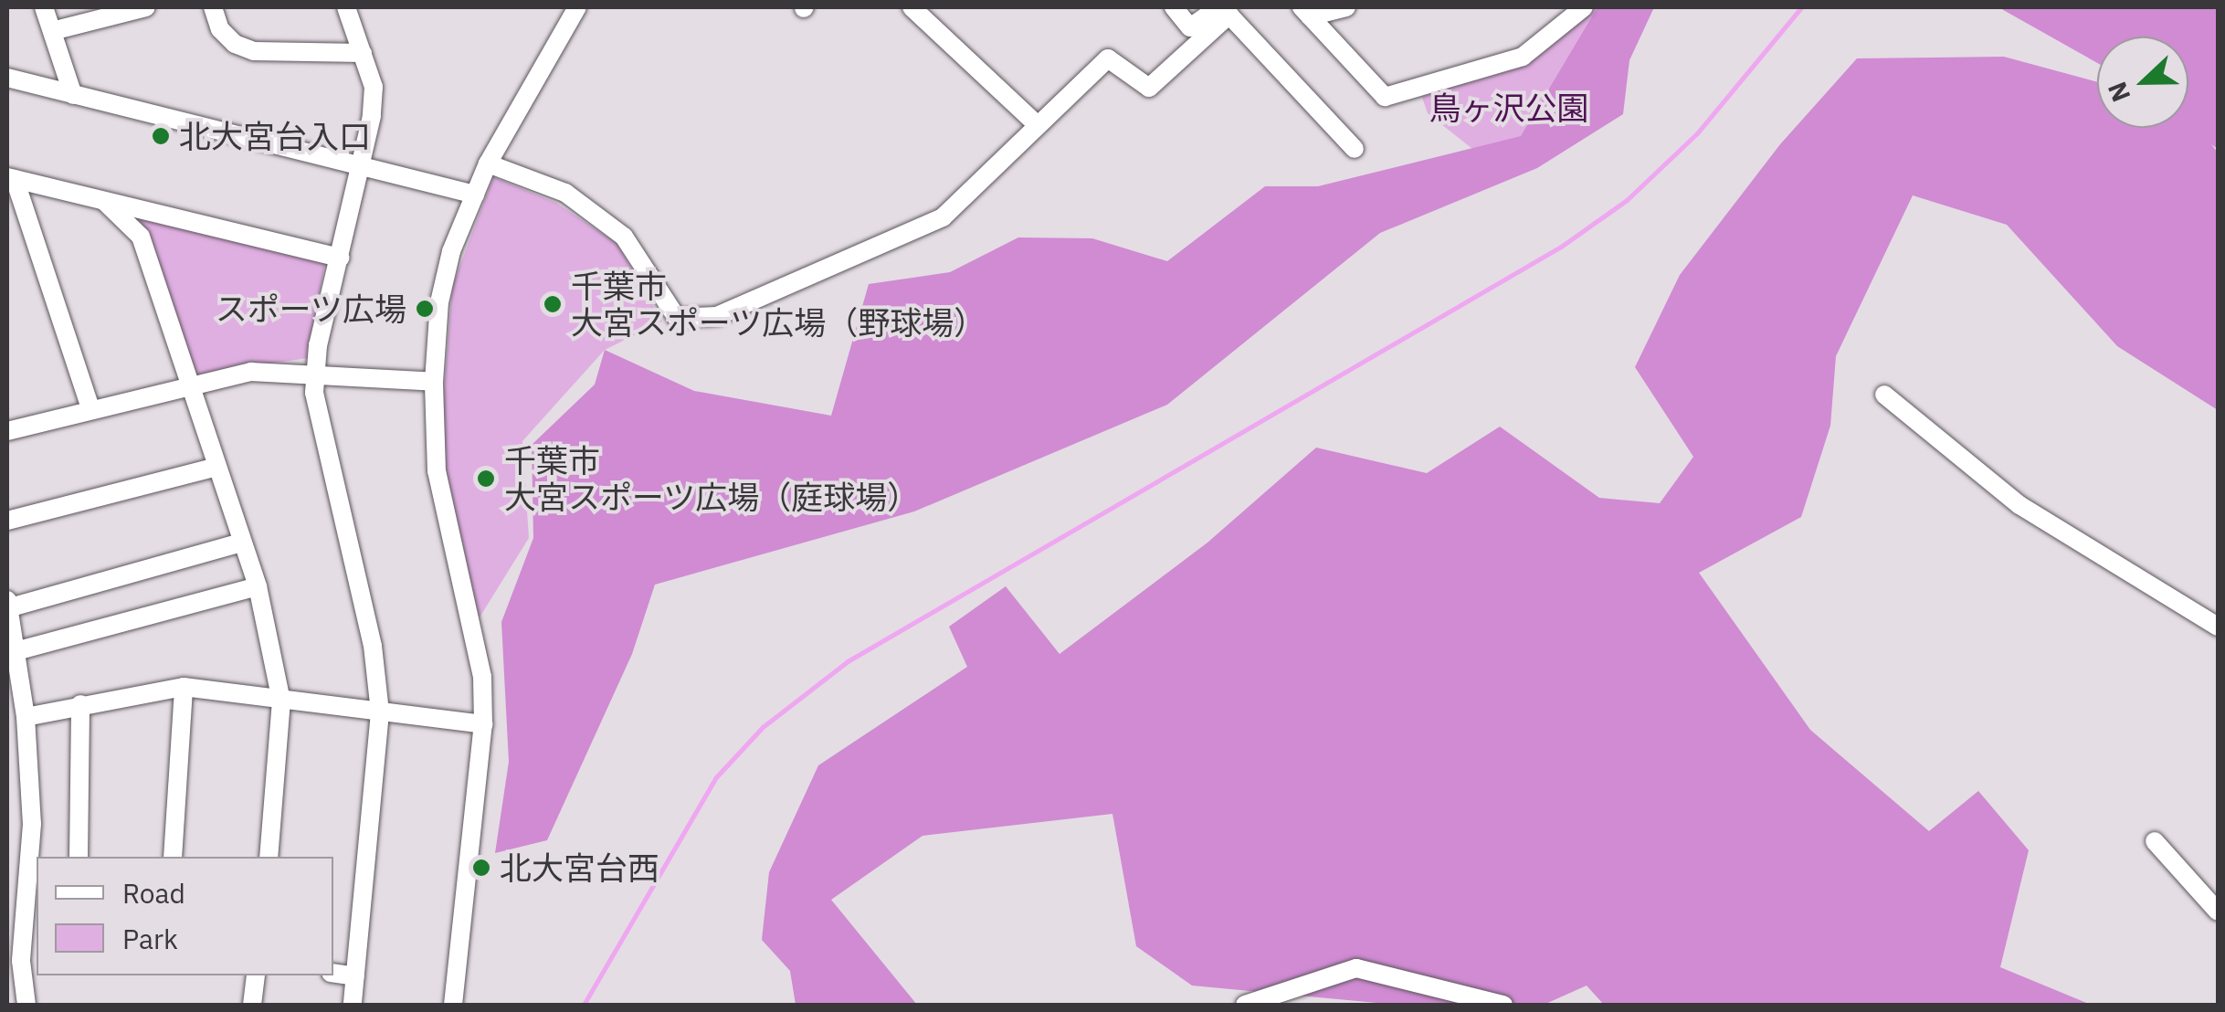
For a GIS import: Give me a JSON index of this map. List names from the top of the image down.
{
  "parks": ["鳥ヶ沢公園"],
  "places": [
    "北大宮台入口",
    "千葉市 大宮スポーツ広場（野球場）",
    "スポーツ広場",
    "千葉市 大宮スポーツ広場（庭球場）",
    "北大宮台西"
  ],
  "legend": ["Road", "Park"],
  "north": "left"
}
